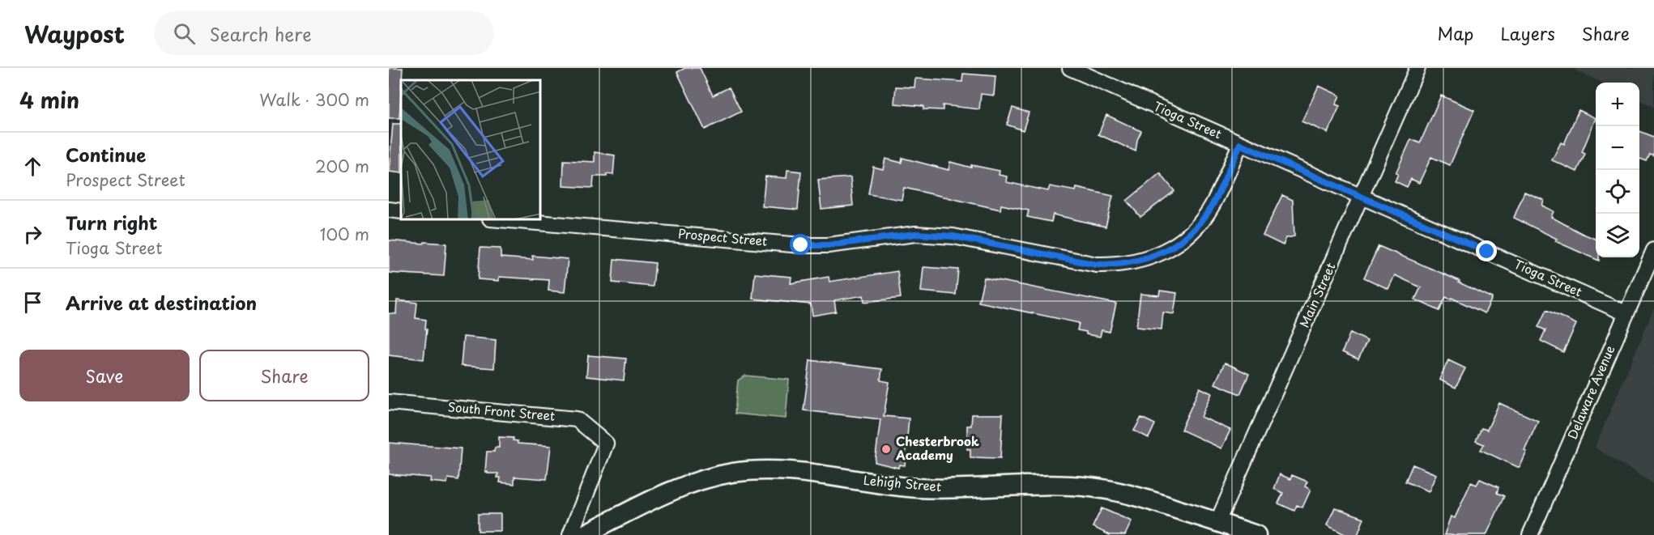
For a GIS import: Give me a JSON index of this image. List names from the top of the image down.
{
  "streets": {
    "street": [
      "Tioga Street",
      "Prospect Street",
      "Main Street",
      "Delaware Avenue",
      "South Front Street",
      "Lehigh Street"
    ]
  },
  "crossings": [
    ["Tioga Street", "Prospect Street"],
    ["Tioga Street", "Main Street"],
    ["Tioga Street", "Delaware Avenue"],
    ["Main Street", "Lehigh Street"]
  ],
  "places": ["Chesterbrook Academy"],
  "page": {
    "header": "Waypost",
    "search": "Search here",
    "nav": ["Map", "Layers", "Share"],
    "heading": ["4 min", "Walk · 300 m"],
    "map_buttons": ["+", "−"],
    "list": [
      ["Continue", "Prospect Street", "200 m"],
      ["Turn right", "Tioga Street", "100 m"],
      "Arrive at destination"
    ],
    "buttons": ["Save", "Share"]
  }
}
